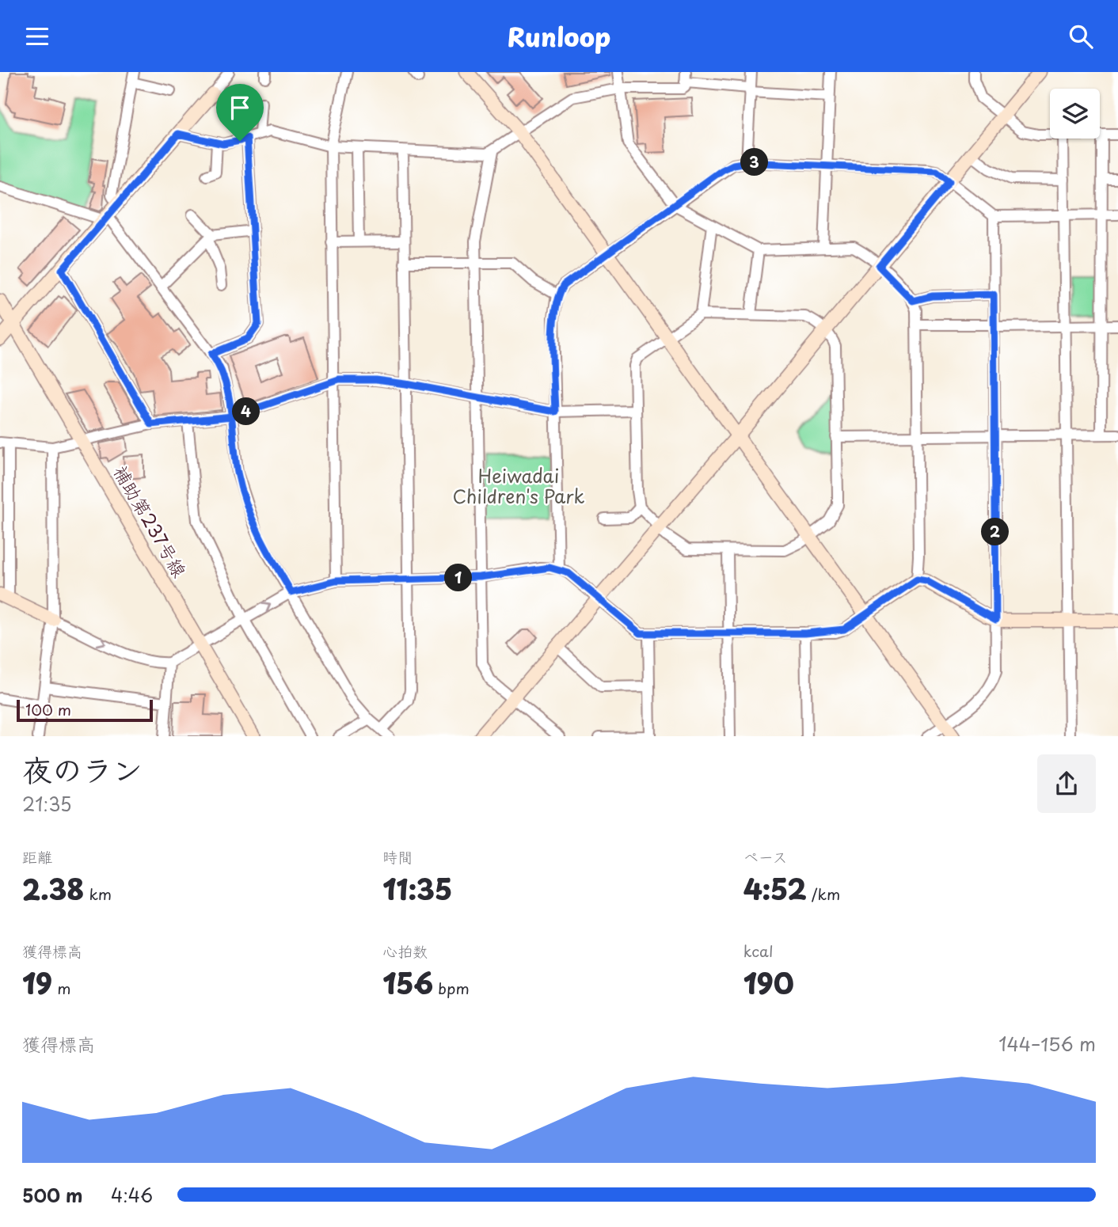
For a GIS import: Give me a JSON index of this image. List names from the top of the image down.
{
  "streets": {
    "street": ["補助第237号線"]
  },
  "parks": ["Heiwadai Children's Park"],
  "scale_bar": "100 m",
  "page": {
    "header": "Runloop",
    "pins": [
      "3",
      "4",
      "2",
      "1"
    ],
    "scale": "100 m",
    "heading": ["夜のラン", "21:35"],
    "stats": [
      ["距離", "2.38 km"],
      ["時間", "11:35"],
      ["ペース", "4:52 /km"],
      ["獲得標高", "19 m"],
      ["心拍数", "156 bpm"],
      ["kcal", "190"]
    ],
    "chart": ["獲得標高", "144–156 m"],
    "list": [
      {
        "name": "500 m",
        "note": "4:46"
      }
    ]
  }
}
